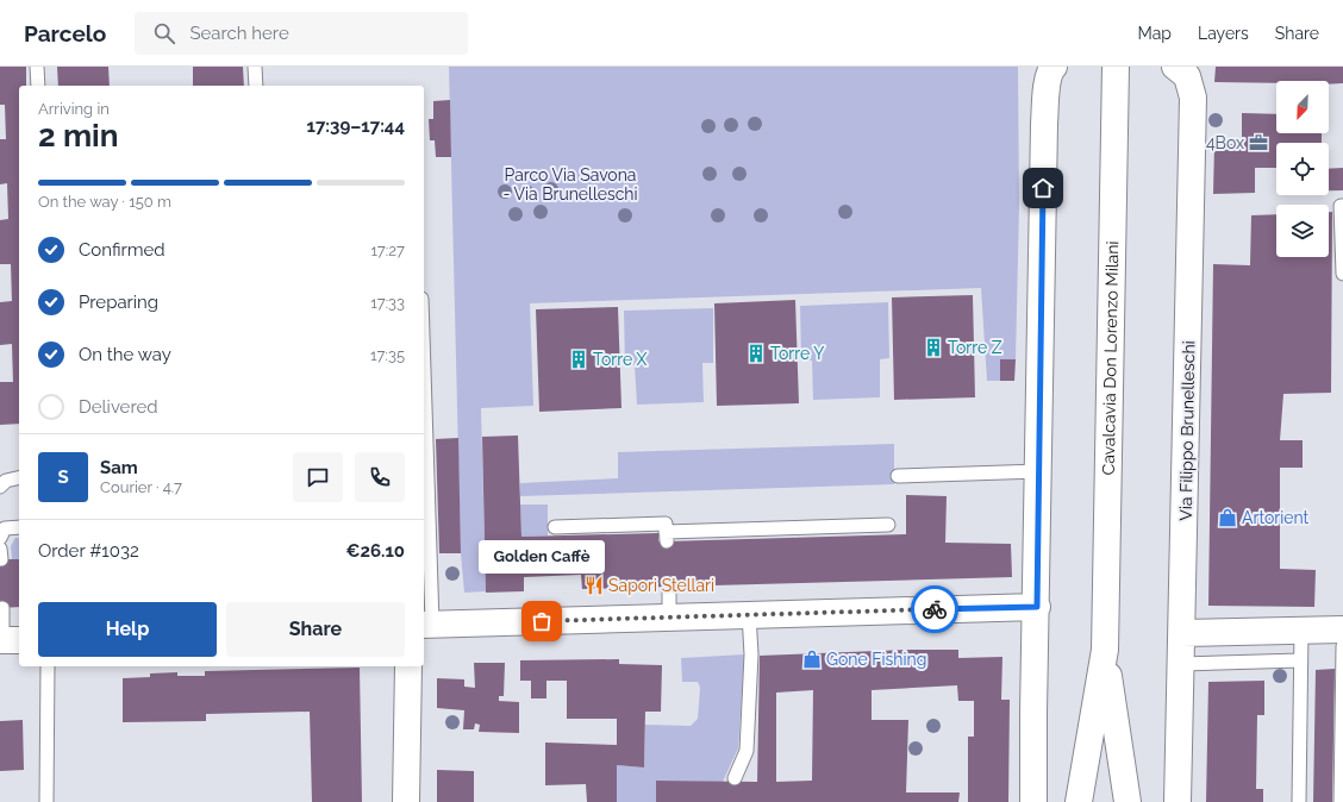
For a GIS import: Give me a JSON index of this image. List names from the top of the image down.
{
  "streets": {
    "street": ["Cavalcavia Don Lorenzo Milani", "Via Filippo Brunelleschi"]
  },
  "parks": ["Parco Via Savona - Via Brunelleschi"],
  "places": {
    "office": ["4Box"],
    "building": ["Torre Z", "Torre Y", "Torre X"],
    "shop": ["Artorient", "Gone Fishing"],
    "restaurant": ["Sapori Stellari"],
    "other": ["Golden Caffè"]
  },
  "north": "bottom left",
  "page": {
    "header": "Parcelo",
    "search": "Search here",
    "nav": ["Map", "Layers", "Share"],
    "heading": ["2 min", "Arriving in", "17:39–17:44"],
    "panel": [
      "Sam",
      "Courier · 4.7",
      "Order #1032",
      "€26.10"
    ],
    "bar": "On the way · 150 m",
    "list": [
      ["Confirmed", "17:27"],
      ["Preparing", "17:33"],
      ["On the way", "17:35"],
      "Delivered"
    ],
    "round": "S",
    "bubble": "Golden Caffè",
    "buttons": ["Help", "Share"]
  }
}
